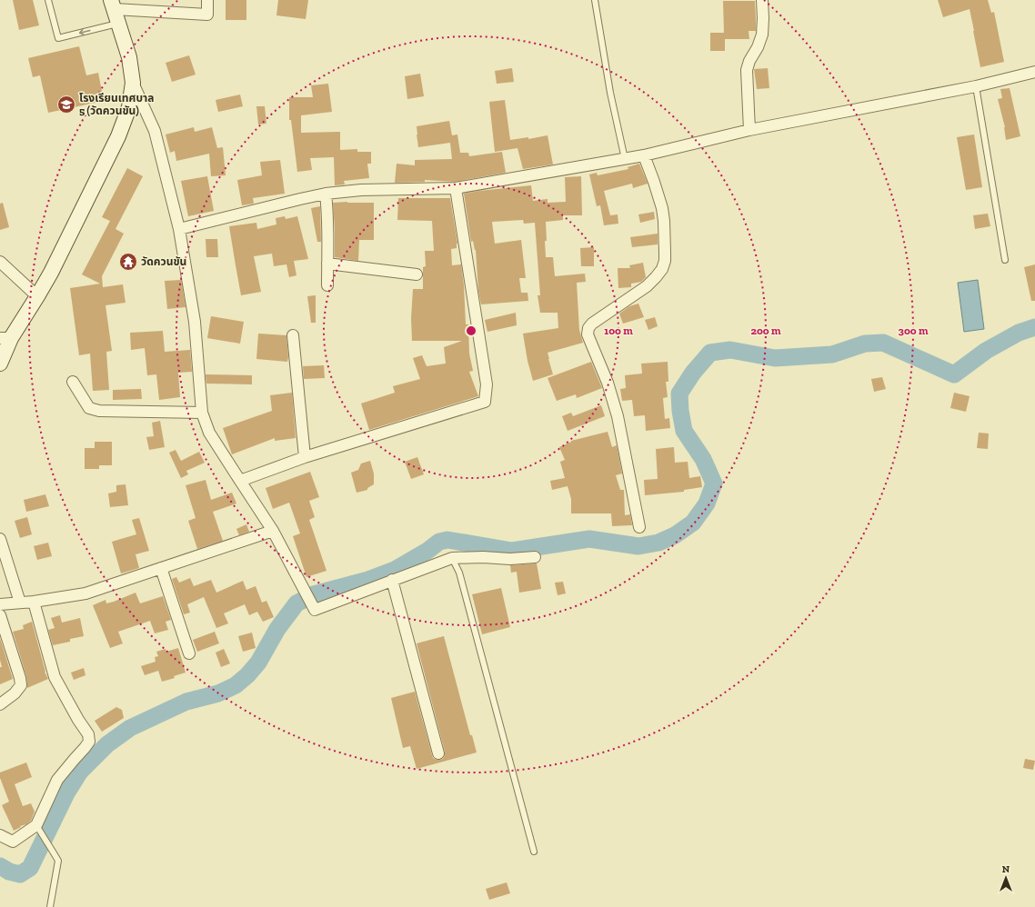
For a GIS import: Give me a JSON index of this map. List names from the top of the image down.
{
  "places": {
    "school or university": ["โรงเรียนเทศบาล 5 (วัดควนขัน)"],
    "temple": ["วัดควนขัน"]
  },
  "north": "top",
  "rings": ["100 m", "200 m", "300 m"]
}
